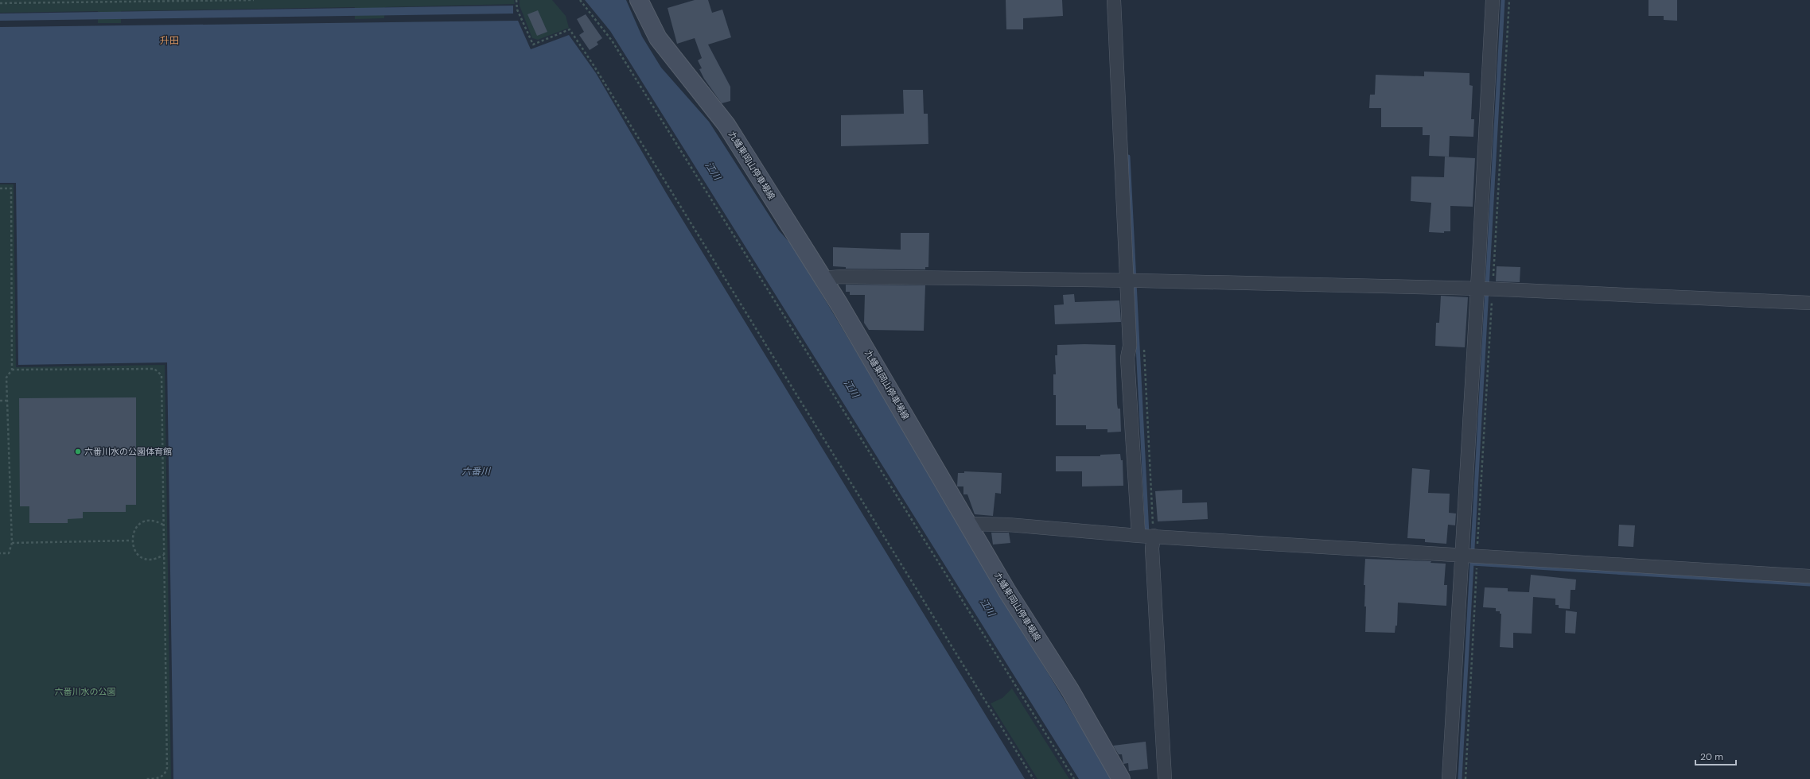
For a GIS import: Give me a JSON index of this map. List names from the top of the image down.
{
  "streets": {
    "main road": ["九蟠東岡山停車場線"]
  },
  "districts": ["升田"],
  "water": ["江川", "六番川"],
  "parks": ["六番川水の公園"],
  "places": ["六番川水の公園体育館"],
  "scale_bar": "20 m"
}
